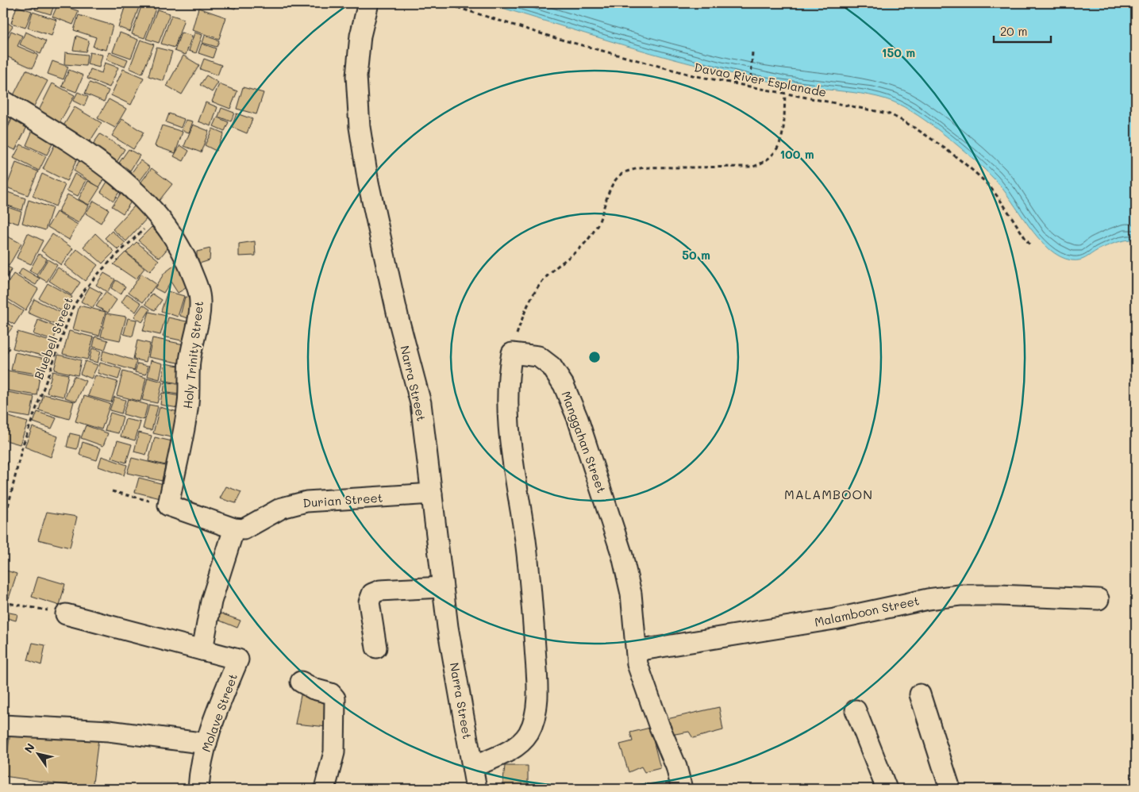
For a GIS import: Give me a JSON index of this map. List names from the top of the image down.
{
  "streets": {
    "street": [
      "Holy Trinity Street",
      "Narra Street",
      "Manggahan Street",
      "Durian Street",
      "Malamboon Street",
      "Molave Street"
    ],
    "path": ["Davao River Esplanade", "Bluebell Street"]
  },
  "crossings": [
    ["Bluebell Street", "Holy Trinity Street"],
    ["Narra Street", "Durian Street"],
    ["Manggahan Street", "Malamboon Street"]
  ],
  "districts": ["MALAMBOON"],
  "scale_bar": "20 m",
  "north": "top left",
  "rings": ["150 m", "100 m", "50 m"]
}
